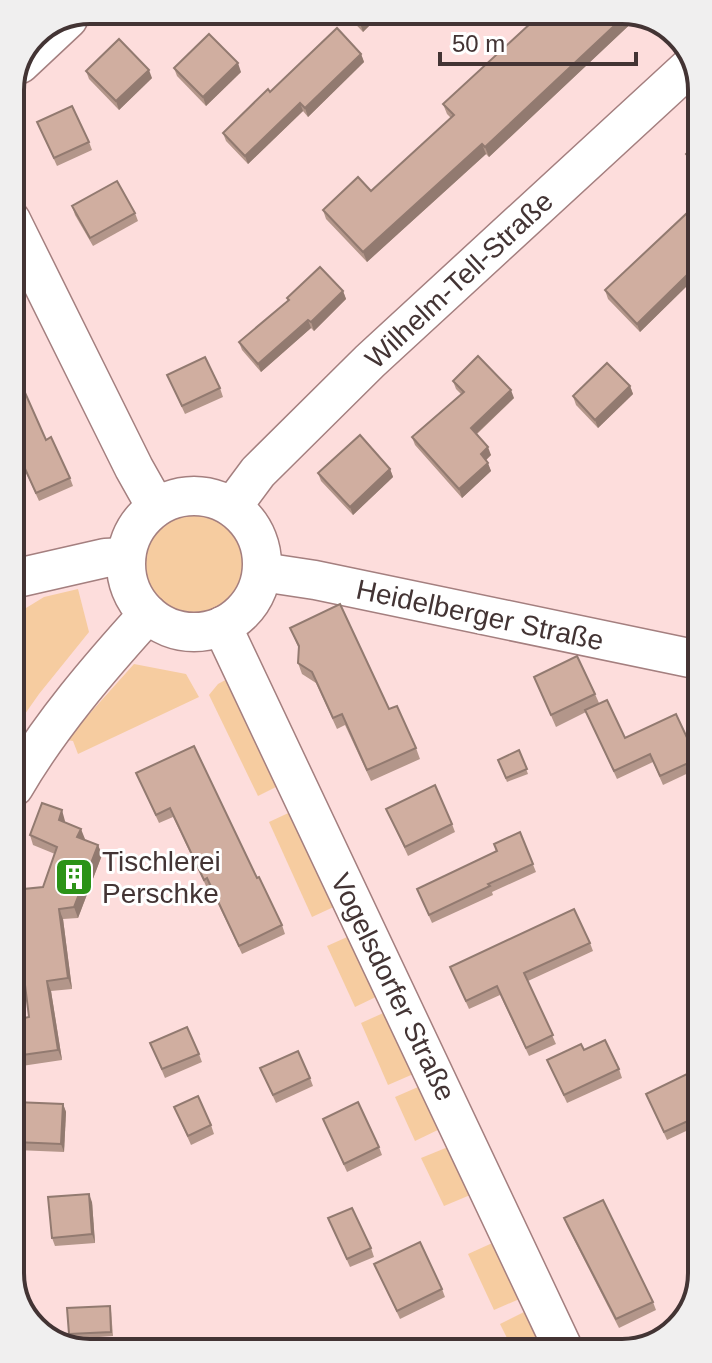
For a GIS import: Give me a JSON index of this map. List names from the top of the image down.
{
  "streets": {
    "street": ["Wilhelm-Tell-Straße", "Heidelberger Straße", "Vogelsdorfer Straße"]
  },
  "crossings": [
    ["Wilhelm-Tell-Straße", "Heidelberger Straße"],
    ["Wilhelm-Tell-Straße", "Vogelsdorfer Straße"],
    ["Heidelberger Straße", "Vogelsdorfer Straße"]
  ],
  "places": {
    "building": ["Tischlerei Perschke"]
  },
  "scale_bar": "50 m"
}
